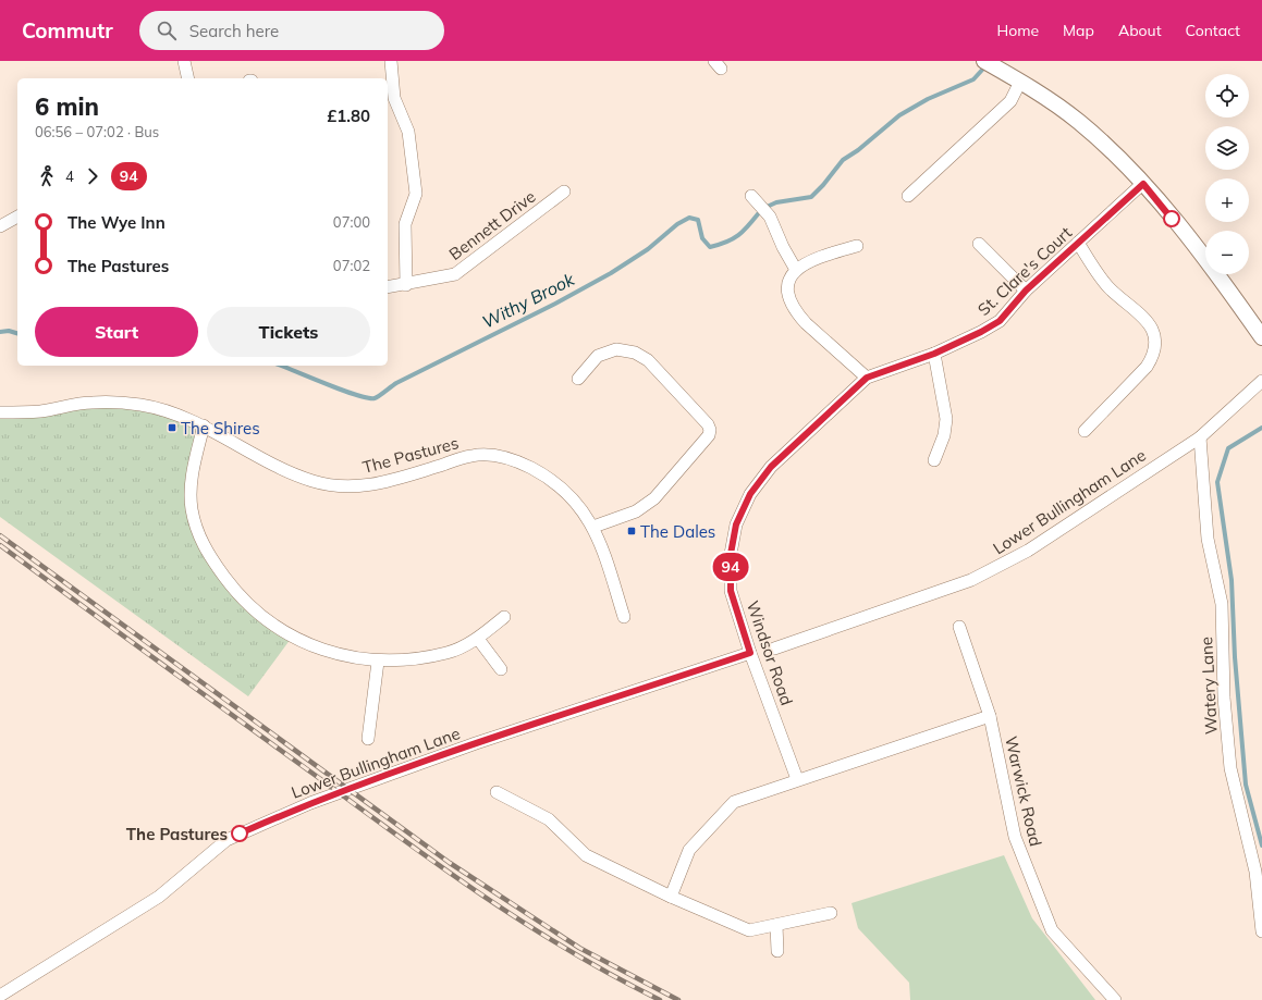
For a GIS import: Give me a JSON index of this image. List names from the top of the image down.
{
  "streets": {
    "street": [
      "Bennett Drive",
      "St. Clare's Court",
      "The Pastures",
      "Lower Bullingham Lane",
      "Windsor Road",
      "Watery Lane",
      "Warwick Road"
    ]
  },
  "crossings": [
    ["St. Clare's Court", "Windsor Road"],
    ["Lower Bullingham Lane", "Windsor Road"],
    ["Lower Bullingham Lane", "Watery Lane"]
  ],
  "water": ["Withy Brook"],
  "places": {
    "transit": ["The Shires", "The Dales"],
    "other": ["The Pastures"]
  },
  "lines": ["bus line 94"],
  "page": {
    "header": "Commutr",
    "search": "Search here",
    "nav": [
      "Home",
      "Map",
      "About",
      "Contact"
    ],
    "on_map": "94",
    "map_buttons": ["+", "−"],
    "heading": ["6 min", "06:56 – 07:02 · Bus", "£1.80"],
    "legs": ["4", "94"],
    "list": [
      {
        "name": "The Wye Inn",
        "value": "07:00"
      },
      {
        "name": "The Pastures",
        "value": "07:02"
      }
    ],
    "buttons": ["Start", "Tickets"]
  }
}
